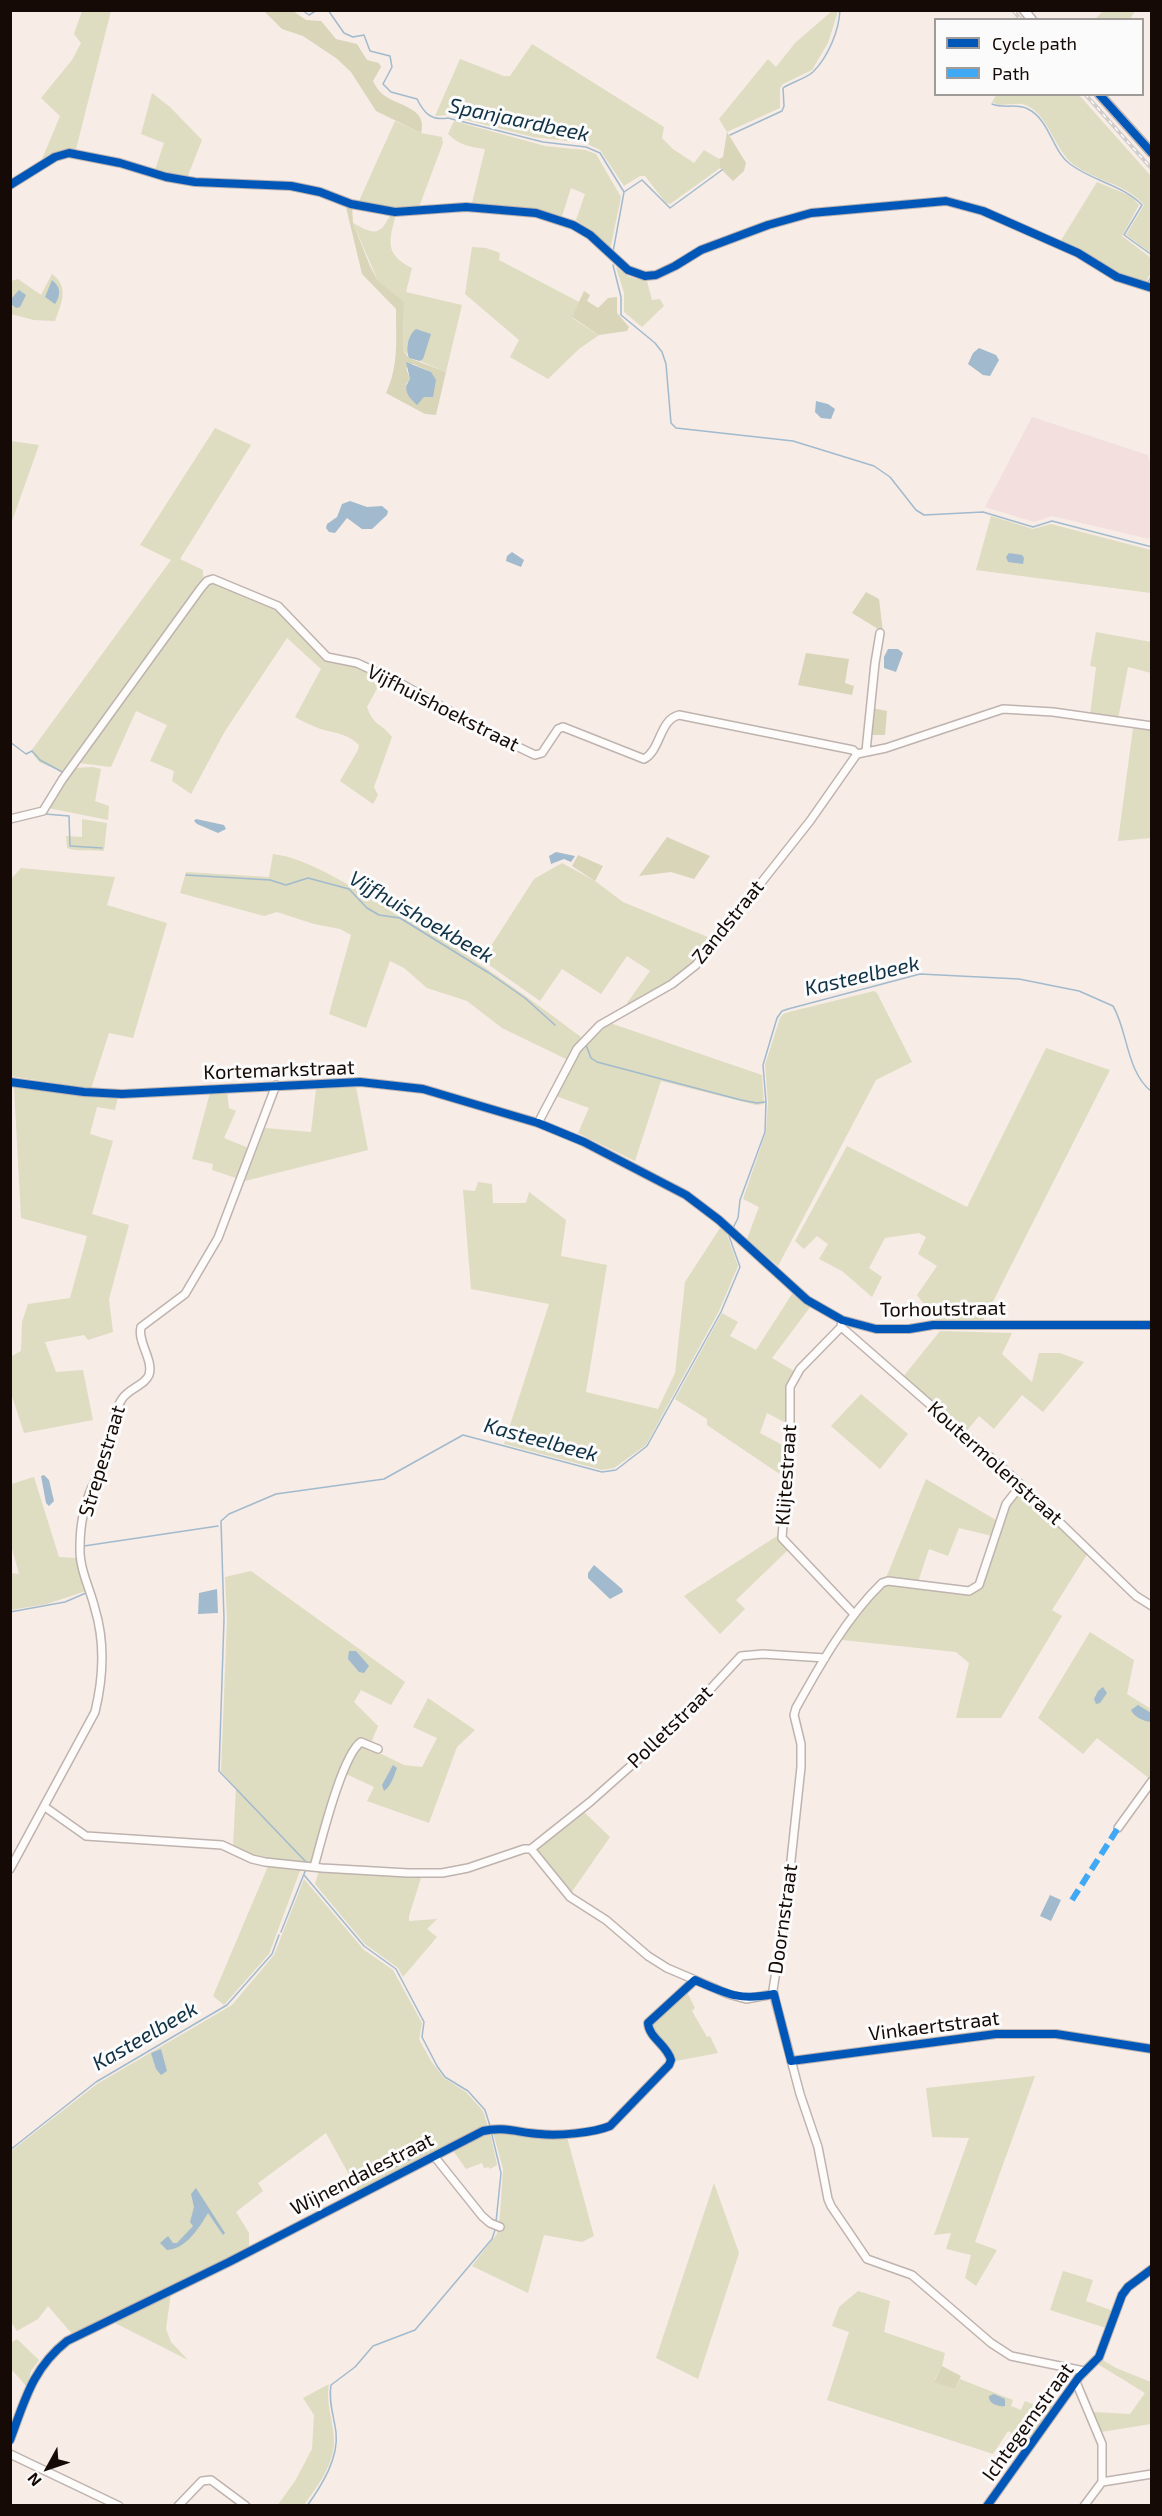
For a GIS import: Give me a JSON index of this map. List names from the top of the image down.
{
  "streets": {
    "street": [
      "Vijfhuishoekstraat",
      "Zandstraat",
      "Kortemarkstraat",
      "Torhoutstraat",
      "Strepestraat",
      "Koutermolenstraat",
      "Klijtestraat",
      "Polletstraat",
      "Doornstraat",
      "Vinkaertstraat",
      "Wijnendalestraat",
      "Ichtegemstraat"
    ]
  },
  "crossings": [
    ["Vijfhuishoekstraat", "Zandstraat"],
    ["Zandstraat", "Kortemarkstraat"],
    ["Kortemarkstraat", "Torhoutstraat"],
    ["Kortemarkstraat", "Strepestraat"],
    ["Torhoutstraat", "Koutermolenstraat"],
    ["Torhoutstraat", "Klijtestraat"],
    ["Strepestraat", "Polletstraat"],
    ["Koutermolenstraat", "Klijtestraat"],
    ["Koutermolenstraat", "Doornstraat"],
    ["Klijtestraat", "Doornstraat"],
    ["Polletstraat", "Doornstraat"],
    ["Doornstraat", "Vinkaertstraat"],
    ["Doornstraat", "Ichtegemstraat"]
  ],
  "water": ["Spanjaardbeek", "Vijfhuishoekbeek", "Kasteelbeek"],
  "legend": ["Cycle path", "Path"],
  "north": "bottom left"
}
